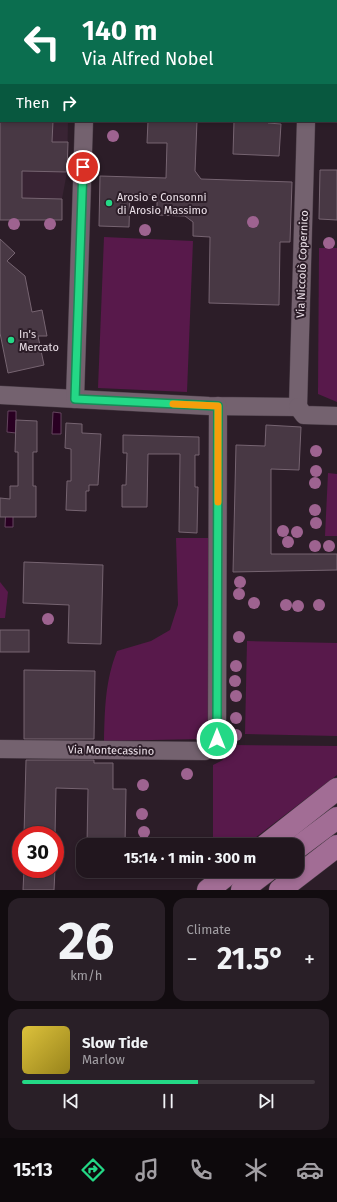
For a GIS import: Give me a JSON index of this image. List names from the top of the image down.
{
  "streets": {
    "street": ["Via Niccolò Copernico", "Via Montecassino"]
  },
  "places": ["Arosio e Consonni di Arosio Massimo", "In's Mercato"],
  "page": {
    "turn": ["140 m", "Via Alfred Nobel"],
    "then": "Then",
    "limit": "30",
    "trip": "15:14 · 1 min · 300 m",
    "tile": [
      ["26", "km/h"],
      "Climate"
    ],
    "heat": ["−", "21.5°", "+"],
    "song": ["Slow Tide", "Marlow"],
    "tabs": "15:13"
  }
}
